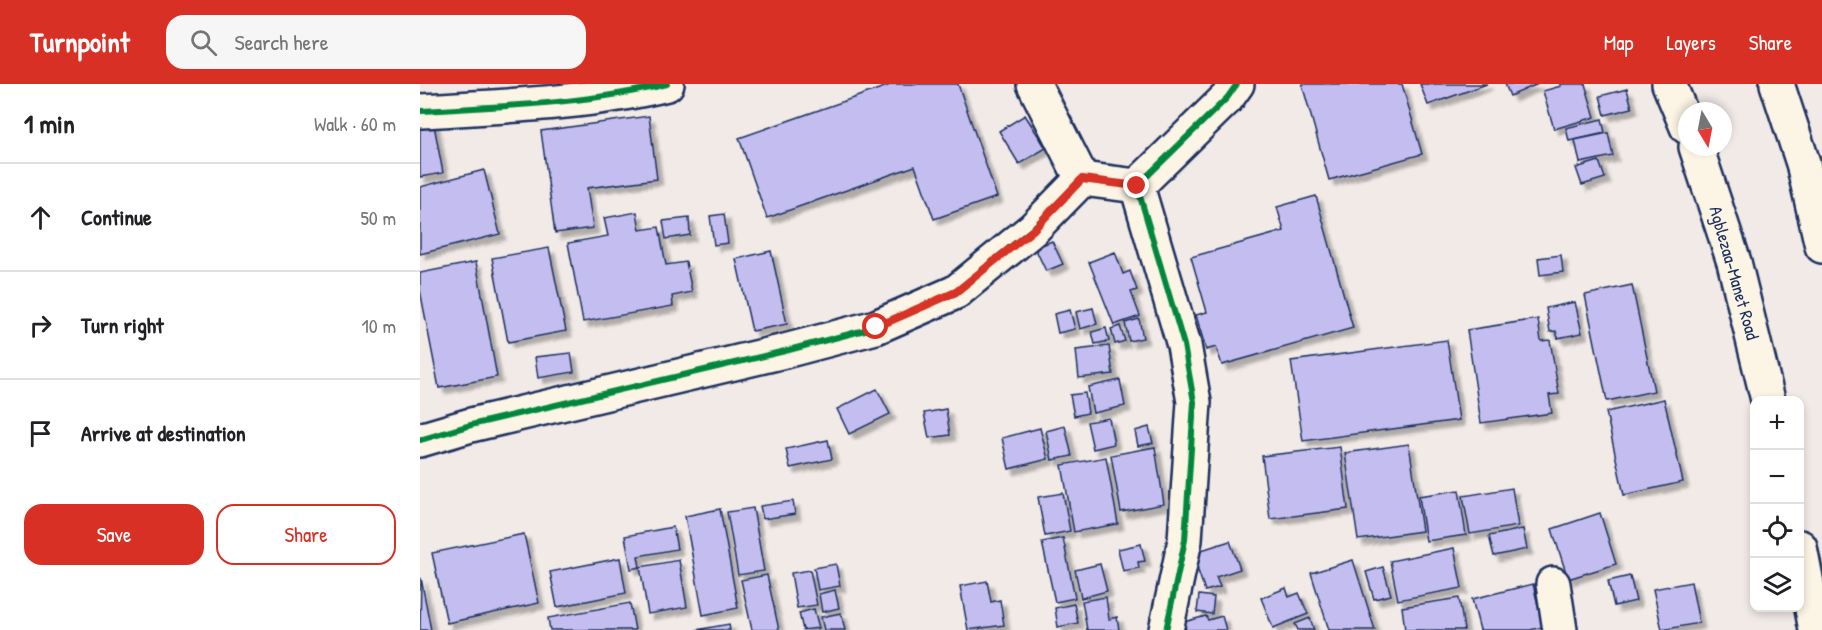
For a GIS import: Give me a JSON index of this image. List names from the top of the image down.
{
  "streets": {
    "street": ["Agblezaa-Manet Road"]
  },
  "north": "bottom",
  "page": {
    "header": "Turnpoint",
    "search": "Search here",
    "nav": ["Map", "Layers", "Share"],
    "heading": ["1 min", "Walk · 60 m"],
    "list": [
      ["Continue", "50 m"],
      ["Turn right", "10 m"],
      "Arrive at destination"
    ],
    "map_buttons": ["+", "−"],
    "buttons": ["Save", "Share"]
  }
}
